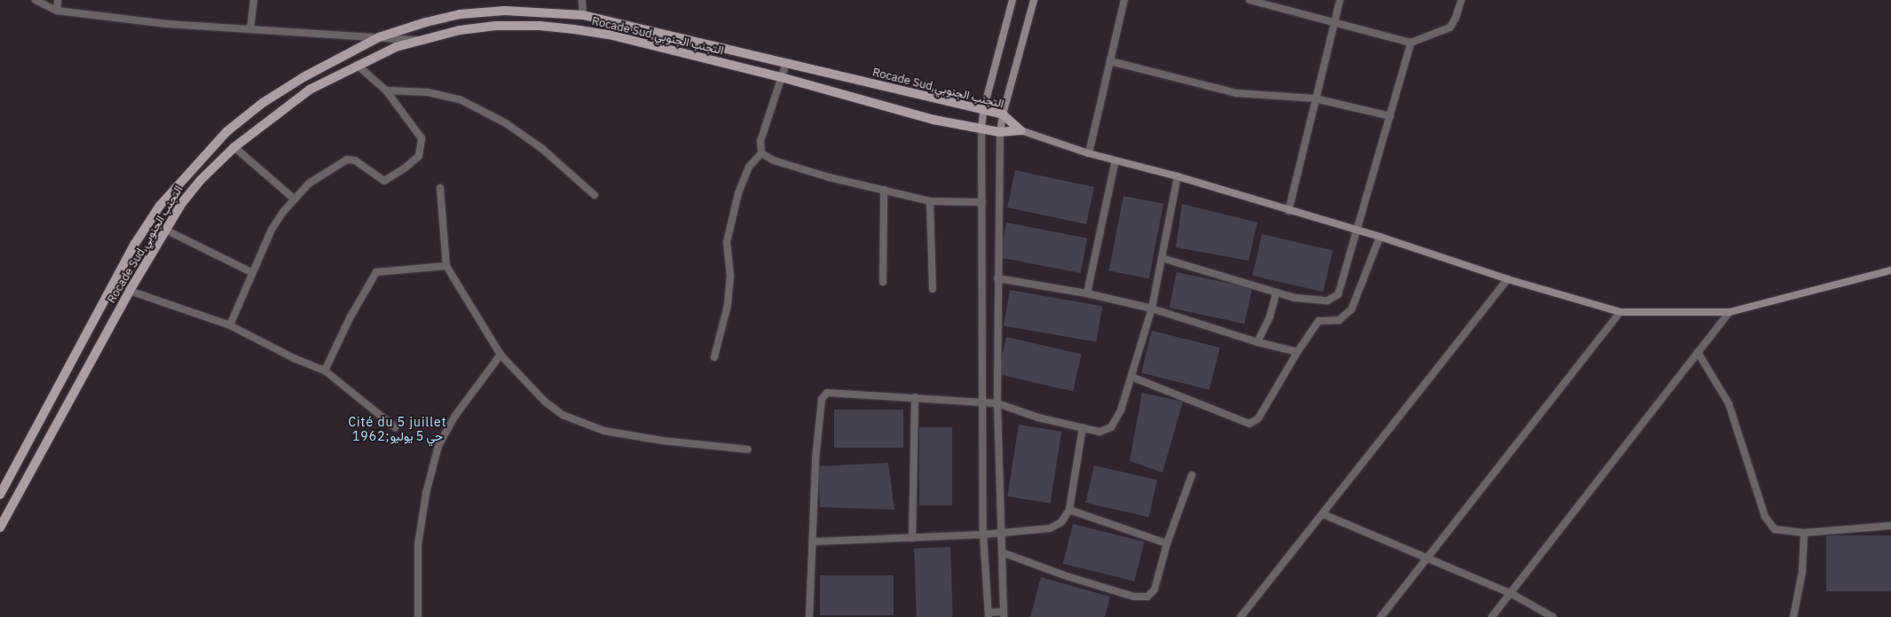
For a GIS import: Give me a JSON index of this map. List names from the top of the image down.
{
  "streets": {
    "main road": ["Rocade Sud,التجنب الجنوبي"]
  },
  "districts": ["Cité du 5 juillet 1962;حي 5 يوليو"]
}
